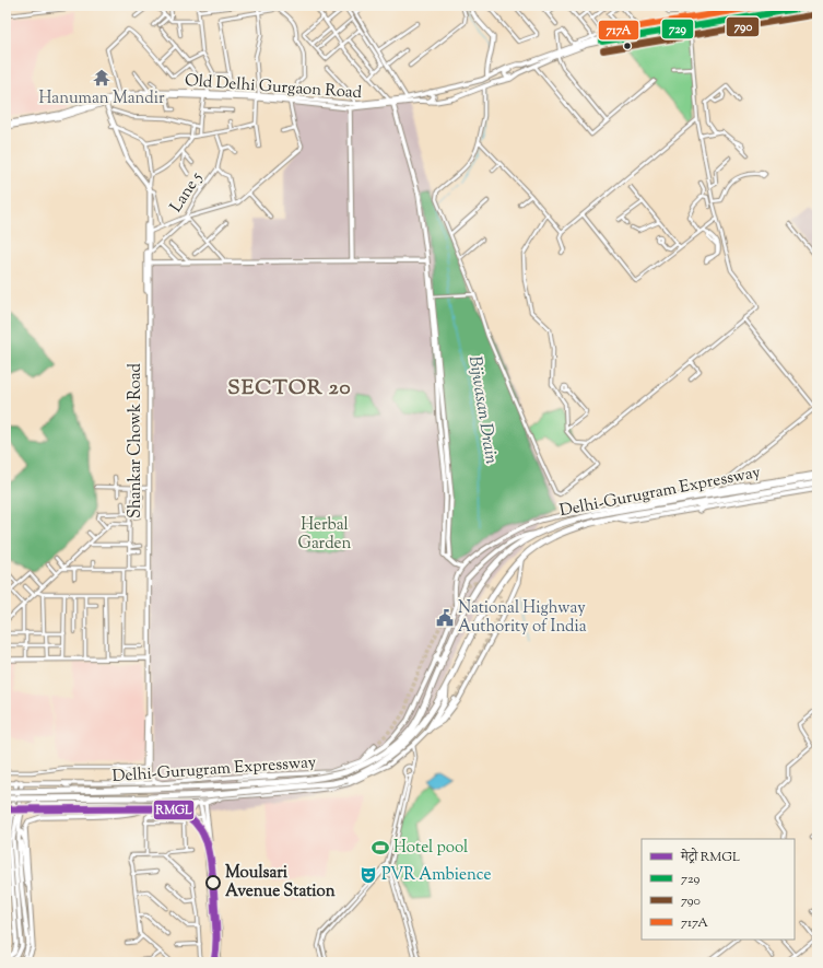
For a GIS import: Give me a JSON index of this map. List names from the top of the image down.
{
  "streets": {
    "highway": ["Delhi-Gurugram Expressway"],
    "main road": ["Old Delhi Gurgaon Road", "Shankar Chowk Road"],
    "street": ["Lane 5"]
  },
  "crossings": [
    ["Old Delhi Gurgaon Road", "Shankar Chowk Road"],
    ["Lane 5", "Shankar Chowk Road"]
  ],
  "districts": ["SECTOR 20"],
  "water": ["Bijwasan Drain"],
  "parks": ["Herbal Garden"],
  "places": {
    "temple": ["Hanuman Mandir"],
    "public building": ["National Highway Authority of India"],
    "sports": ["Hotel pool"],
    "theatre": ["PVR Ambience"],
    "other": ["Moulsari Avenue Station"]
  },
  "lines": [
    "transit line 729",
    "transit line 717A",
    "transit line 790",
    "metro line RMGL"
  ],
  "legend": [
    "मेट्रो RMGL",
    "729",
    "790",
    "717A"
  ]
}
